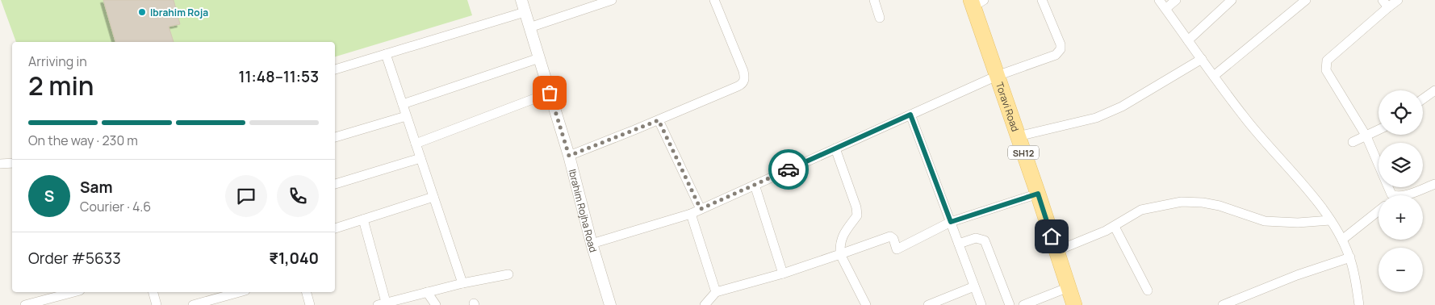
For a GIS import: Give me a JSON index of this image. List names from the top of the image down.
{
  "streets": {
    "main road": ["Toravi Road", "SH12"],
    "street": ["Ibrahim Rojha Road"]
  },
  "places": ["Ibrahim Roja"],
  "page": {
    "heading": ["2 min", "Arriving in", "11:48–11:53"],
    "panel": [
      "Sam",
      "Courier · 4.6",
      "Order #5633",
      "₹1,040"
    ],
    "map_buttons": ["+", "−"],
    "bar": "On the way · 230 m",
    "round": "S"
  }
}
